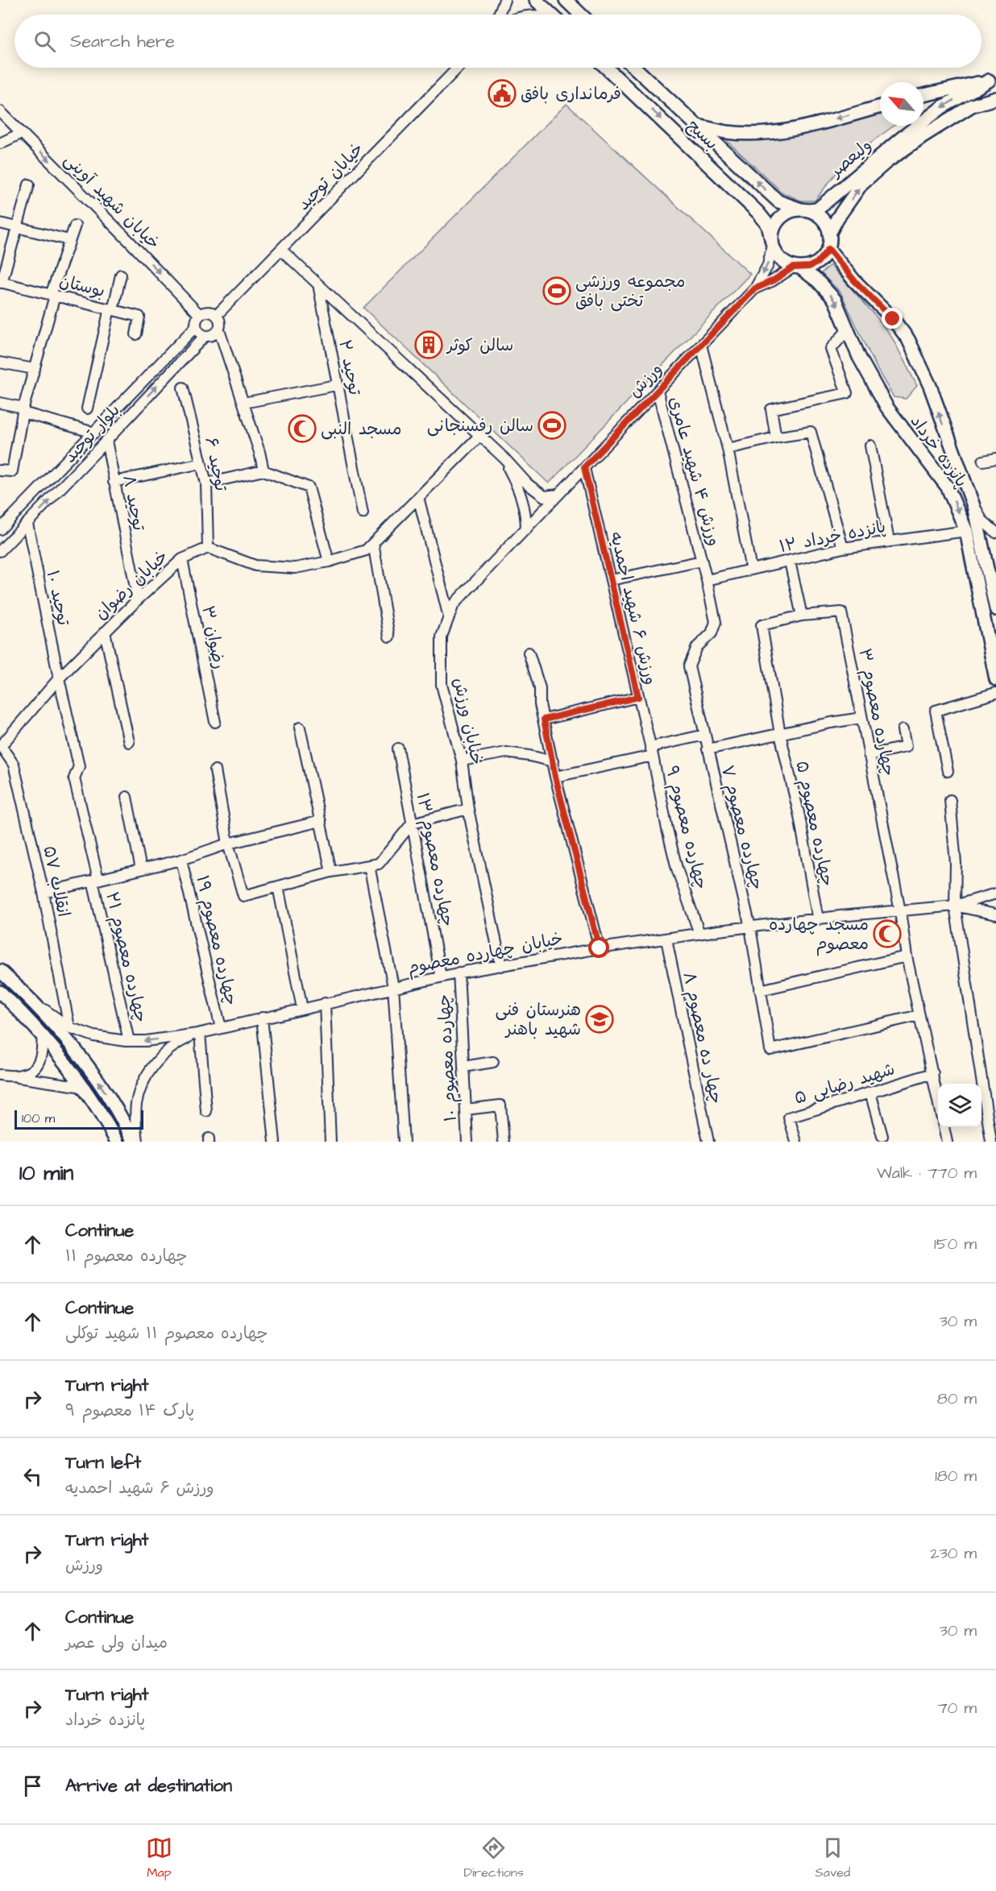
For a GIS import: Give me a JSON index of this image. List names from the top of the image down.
{
  "streets": {
    "main road": ["بسیج", "ولیعصر", "پانزده خرداد"],
    "street": [
      "خیابان توحید",
      "خیابان شهید آوینی",
      "بوستان",
      "توحید ۲",
      "ورزش",
      "بلوار توحید",
      "توحید ۶",
      "ورزش ۴ شهید عامری",
      "توحید ۸",
      "پانزده خرداد ۱۲",
      "خیابان رضوان",
      "توحید ۱۰",
      "ورزش ۶ شهید احمدیه",
      "رضوان ۳",
      "چهارده معصوم ۳",
      "خیابان ورزش",
      "چهارده معصوم ۵",
      "چهارده معصوم ۹",
      "چهارده معصوم ۷",
      "چهارده معصوم ۱۳",
      "انقلاب ۵۷",
      "چهارده معصوم ۱۹",
      "خیابان چهارده معصوم",
      "چهارده معصوم ۲۱",
      "چهار ده معصوم ۸",
      "چهارده معصوم ۱۰",
      "شهید رضایی ۵"
    ]
  },
  "crossings": [
    ["بسیج", "ولیعصر"],
    ["بسیج", "ورزش"],
    ["بسیج", "پانزده خرداد"],
    ["ولیعصر", "ورزش"],
    ["ولیعصر", "پانزده خرداد"],
    ["خیابان توحید", "خیابان شهید آوینی"],
    ["خیابان توحید", "بلوار توحید"],
    ["خیابان شهید آوینی", "بلوار توحید"],
    ["ورزش", "پانزده خرداد"],
    ["ورزش", "ورزش ۴ شهید عامری"],
    ["ورزش", "ورزش ۶ شهید احمدیه"],
    ["ورزش", "خیابان ورزش"],
    ["بلوار توحید", "توحید ۸"],
    ["بلوار توحید", "توحید ۱۰"],
    ["پانزده خرداد", "پانزده خرداد ۱۲"],
    ["توحید ۶", "خیابان رضوان"],
    ["ورزش ۴ شهید عامری", "پانزده خرداد ۱۲"],
    ["ورزش ۴ شهید عامری", "ورزش ۶ شهید احمدیه"],
    ["ورزش ۴ شهید عامری", "چهارده معصوم ۷"],
    ["توحید ۸", "خیابان رضوان"],
    ["خیابان رضوان", "توحید ۱۰"],
    ["خیابان رضوان", "رضوان ۳"],
    ["خیابان رضوان", "انقلاب ۵۷"],
    ["توحید ۱۰", "چهارده معصوم ۲۱"],
    ["ورزش ۶ شهید احمدیه", "چهارده معصوم ۹"],
    ["چهارده معصوم ۳", "چهارده معصوم ۵"],
    ["چهارده معصوم ۳", "چهارده معصوم ۷"],
    ["چهارده معصوم ۳", "خیابان چهارده معصوم"],
    ["چهارده معصوم ۳", "شهید رضایی ۵"],
    ["خیابان ورزش", "خیابان چهارده معصوم"],
    ["چهارده معصوم ۵", "خیابان چهارده معصوم"],
    ["چهارده معصوم ۹", "خیابان چهارده معصوم"],
    ["چهارده معصوم ۷", "خیابان چهارده معصوم"],
    ["چهارده معصوم ۱۳", "خیابان چهارده معصوم"],
    ["چهارده معصوم ۱۹", "خیابان چهارده معصوم"],
    ["خیابان چهارده معصوم", "چهار ده معصوم ۸"],
    ["خیابان چهارده معصوم", "چهارده معصوم ۱۰"]
  ],
  "one_way": ["خیابان شهید آوینی"],
  "places": {
    "public building": ["فرمانداری بافق"],
    "sports": ["مجموعه ورزشی تختی بافق", "سالن رفسنجانی"],
    "building": ["سالن کوثر"],
    "mosque": ["مسجد النبی", "مسجد چهارده معصوم"],
    "school or university": ["هنرستان فنی شهید باهنر"]
  },
  "scale_bar": "100 m",
  "north": "top left",
  "page": {
    "search": "Search here",
    "scale": "100 m",
    "heading": ["10 min", "Walk · 770 m"],
    "list": [
      ["Continue", "چهارده معصوم ۱۱", "150 m"],
      ["Continue", "چهارده معصوم ۱۱ شهید توکلی", "30 m"],
      ["Turn right", "پارک ۱۴ معصوم ۹", "80 m"],
      ["Turn left", "ورزش ۶ شهید احمدیه", "180 m"],
      ["Turn right", "ورزش", "230 m"],
      ["Continue", "میدان ولی عصر", "30 m"],
      ["Turn right", "پانزده خرداد", "70 m"],
      "Arrive at destination"
    ],
    "nav": ["Map", "Directions", "Saved"]
  }
}
